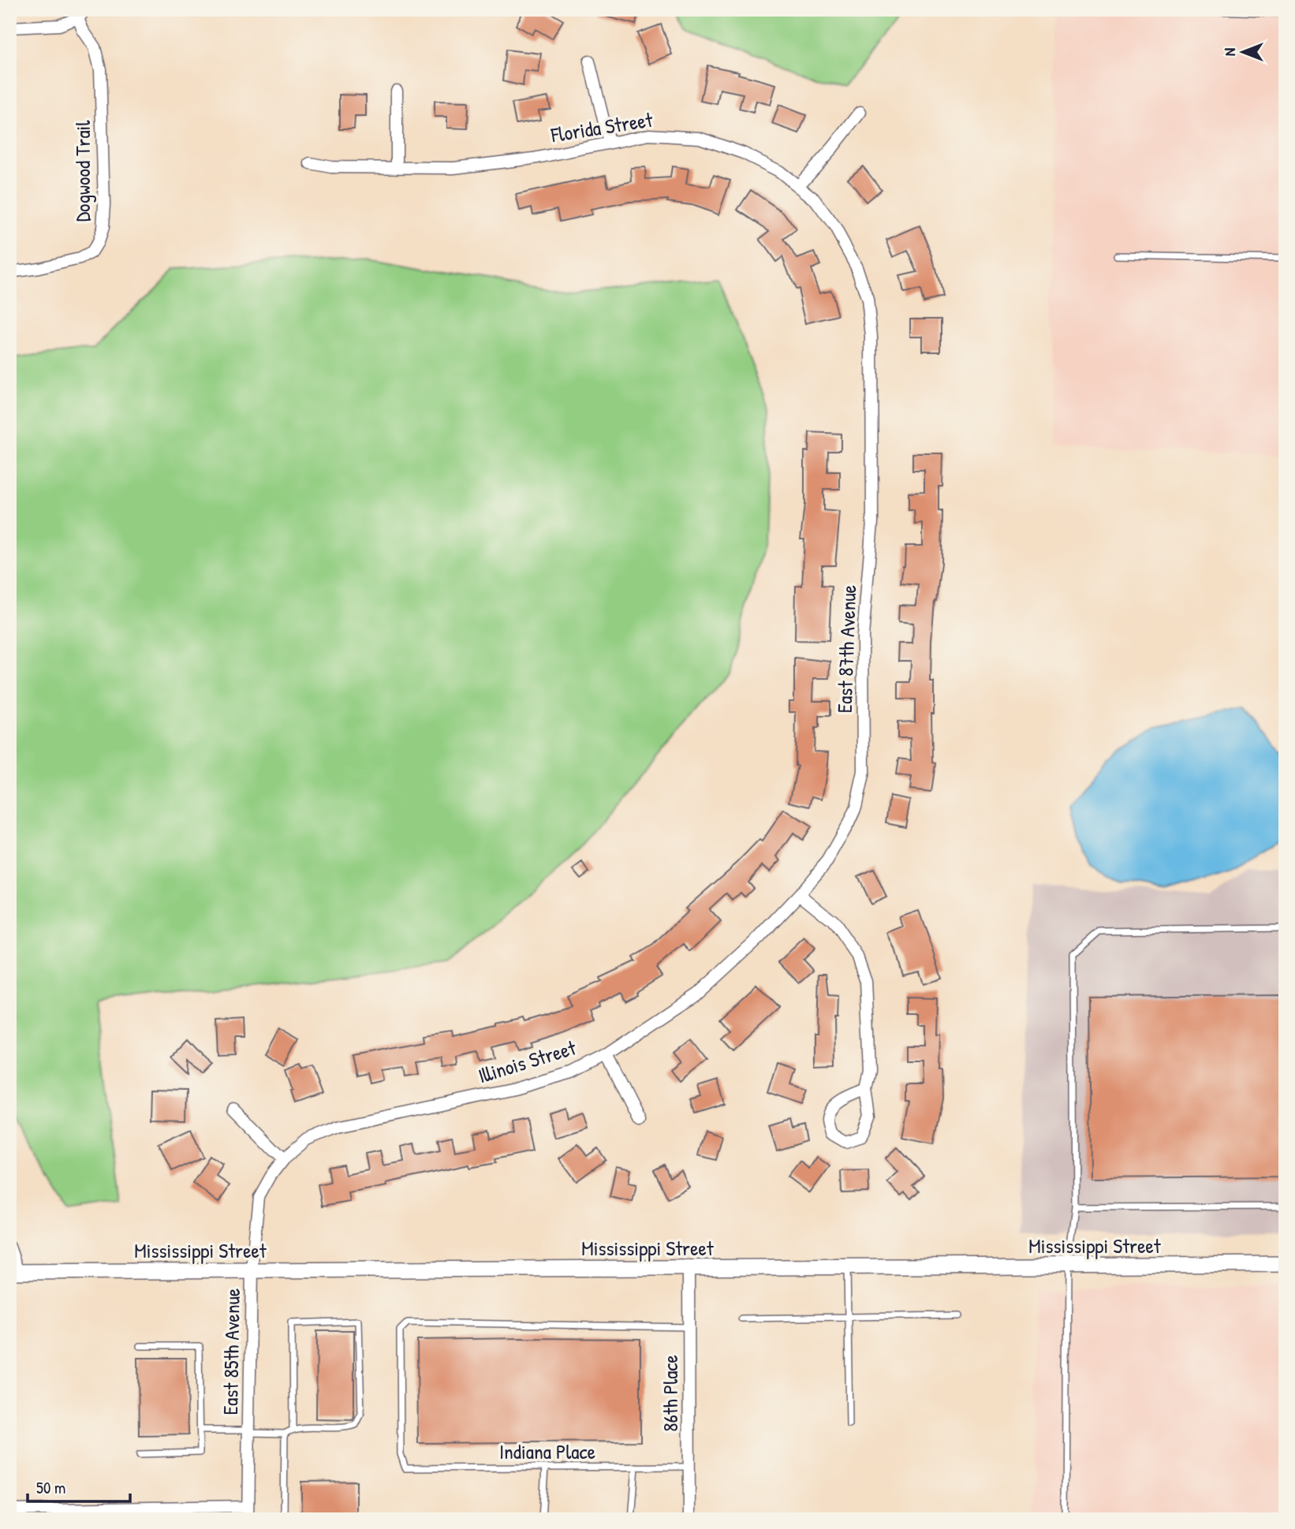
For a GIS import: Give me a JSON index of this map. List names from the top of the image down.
{
  "streets": {
    "street": [
      "Florida Street",
      "Dogwood Trail",
      "East 87th Avenue",
      "Illinois Street",
      "Mississippi Street",
      "East 85th Avenue",
      "86th Place"
    ],
    "lane": ["Indiana Place"]
  },
  "crossings": [
    ["Florida Street", "East 87th Avenue"],
    ["East 87th Avenue", "Illinois Street"],
    ["Illinois Street", "East 85th Avenue"],
    ["Mississippi Street", "East 85th Avenue"],
    ["Mississippi Street", "86th Place"],
    ["86th Place", "Indiana Place"]
  ],
  "scale_bar": "50 m",
  "north": "left"
}
